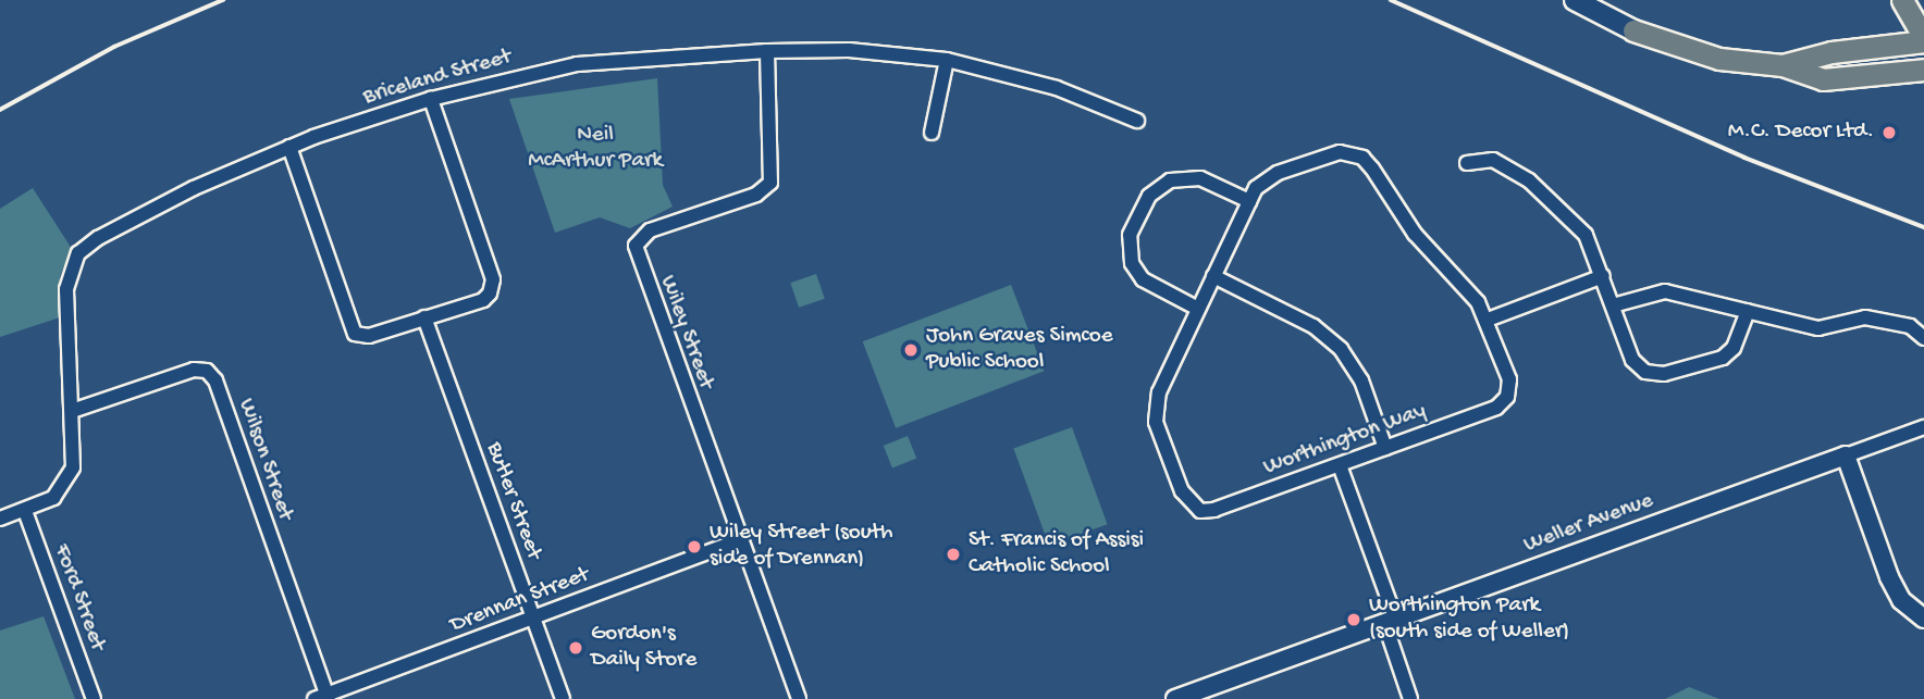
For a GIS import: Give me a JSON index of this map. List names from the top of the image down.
{
  "streets": {
    "street": [
      "Briceland Street",
      "Wiley Street",
      "Worthington Way",
      "Wilson Street",
      "Butler Street",
      "Weller Avenue",
      "Ford Street",
      "Drennan Street"
    ]
  },
  "crossings": [
    ["Briceland Street", "Wiley Street"],
    ["Briceland Street", "Wilson Street"],
    ["Briceland Street", "Ford Street"],
    ["Wiley Street", "Drennan Street"],
    ["Wilson Street", "Drennan Street"],
    ["Butler Street", "Drennan Street"]
  ],
  "parks": ["Neil McArthur Park"],
  "places": [
    "M.C. Decor Ltd.",
    "John Graves Simcoe Public School",
    "Wiley Street (south side of Drennan)",
    "St. Francis of Assisi Catholic School",
    "Worthington Park (south side of Weller)",
    "Gordon's Daily Store"
  ]
}
